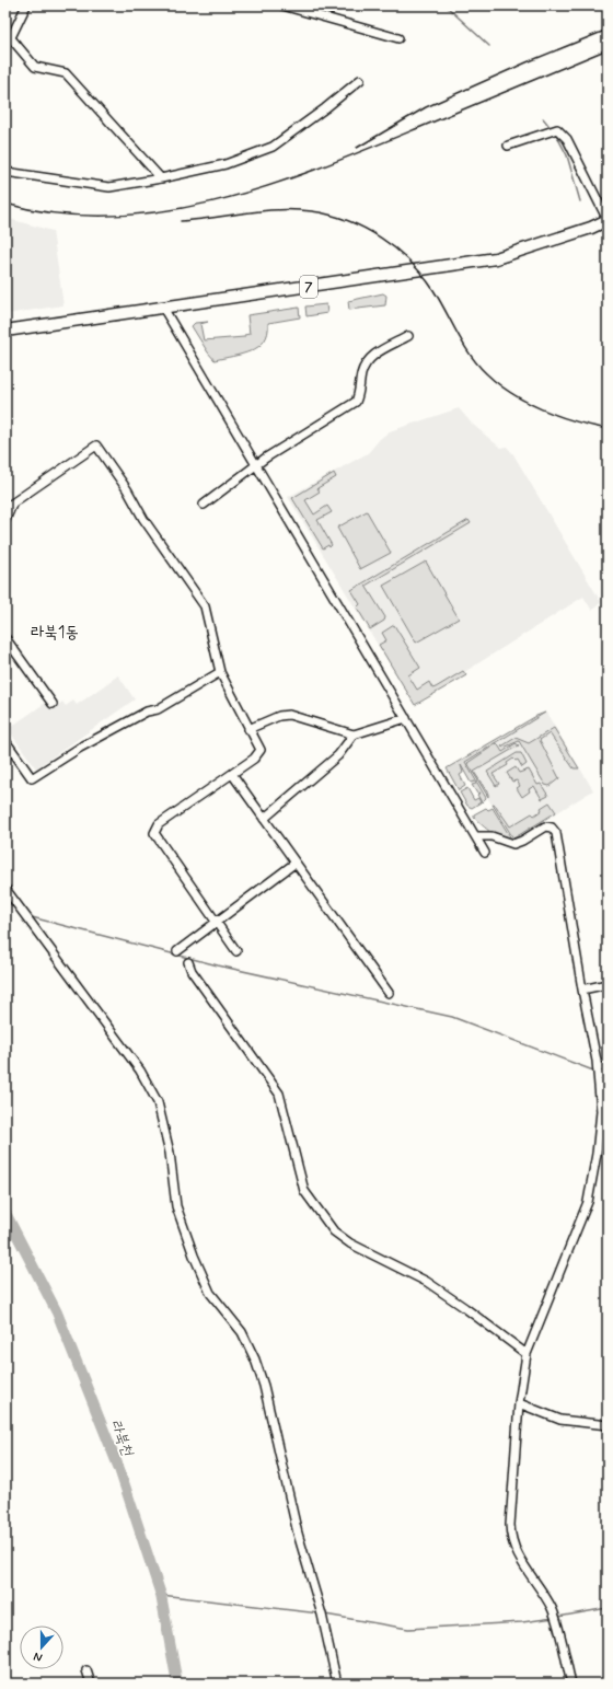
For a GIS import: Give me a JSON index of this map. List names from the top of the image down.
{
  "streets": {
    "highway": ["7"]
  },
  "districts": ["라북1동"],
  "water": ["라북천"],
  "north": "bottom"
}
